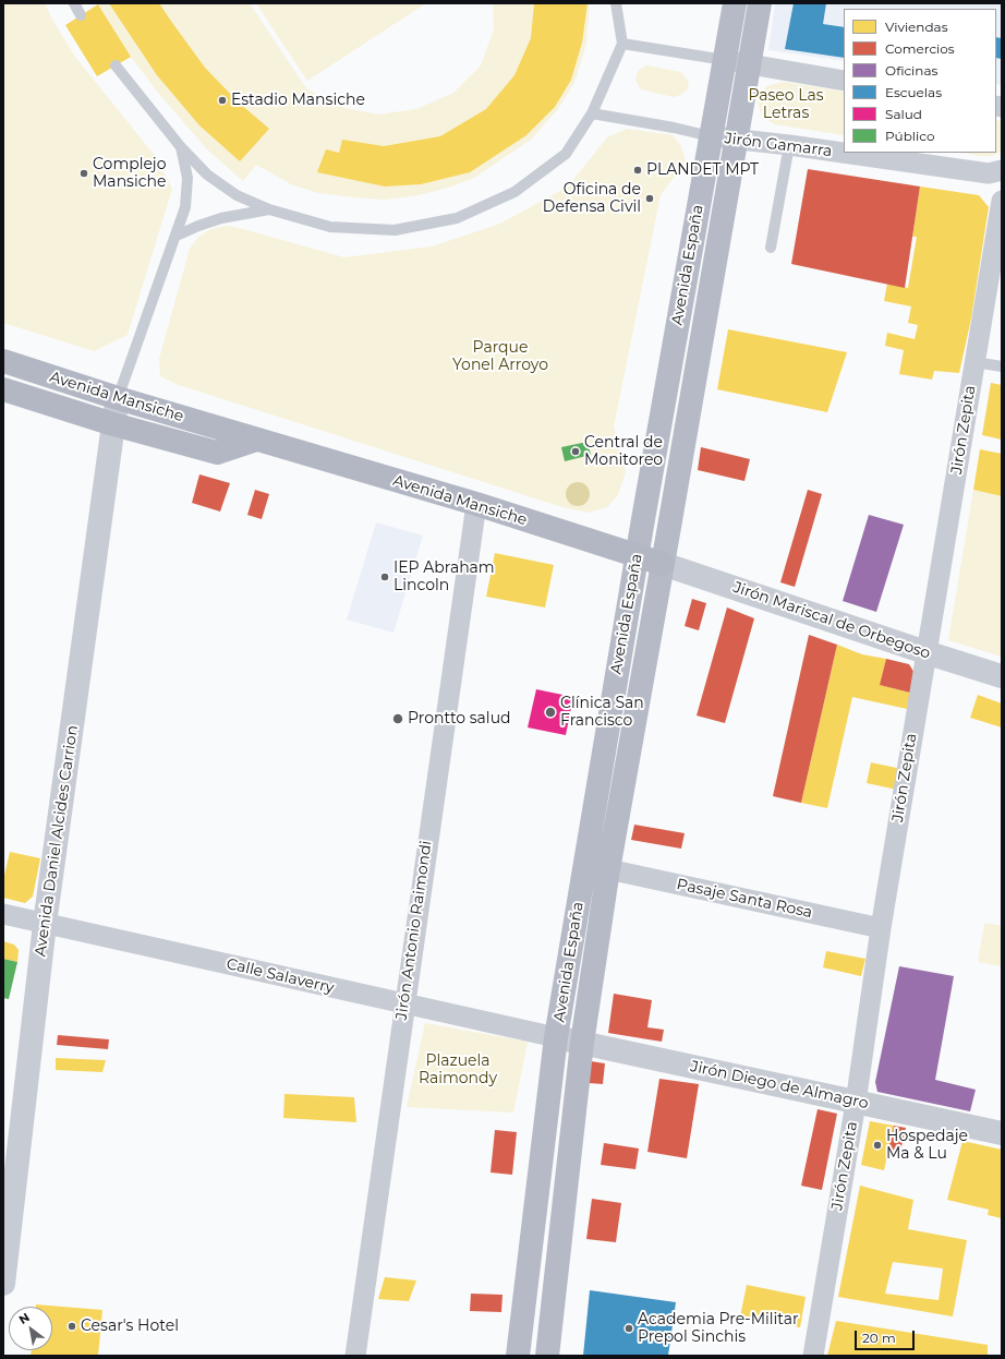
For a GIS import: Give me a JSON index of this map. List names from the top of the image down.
{
  "streets": {
    "highway": ["Avenida Mansiche"],
    "main road": ["Avenida España"],
    "street": [
      "Jirón Gamarra",
      "Jirón Zepita",
      "Jirón Mariscal de Orbegoso",
      "Avenida Daniel Alcides Carrion",
      "Pasaje Santa Rosa",
      "Jirón Antonio Raimondi",
      "Calle Salaverry",
      "Jirón Diego de Almagro"
    ]
  },
  "crossings": [
    ["Jirón Gamarra", "Avenida España"],
    ["Avenida España", "Avenida Mansiche"],
    ["Avenida España", "Jirón Mariscal de Orbegoso"],
    ["Avenida España", "Pasaje Santa Rosa"],
    ["Avenida España", "Calle Salaverry"],
    ["Avenida España", "Jirón Diego de Almagro"],
    ["Avenida Mansiche", "Jirón Mariscal de Orbegoso"],
    ["Avenida Mansiche", "Avenida Daniel Alcides Carrion"],
    ["Avenida Mansiche", "Jirón Antonio Raimondi"],
    ["Jirón Zepita", "Jirón Mariscal de Orbegoso"],
    ["Jirón Zepita", "Pasaje Santa Rosa"],
    ["Jirón Zepita", "Jirón Diego de Almagro"],
    ["Avenida Daniel Alcides Carrion", "Calle Salaverry"],
    ["Jirón Antonio Raimondi", "Calle Salaverry"],
    ["Calle Salaverry", "Jirón Diego de Almagro"]
  ],
  "parks": ["Paseo Las Letras", "Parque Yonel Arroyo", "Plazuela Raimondy"],
  "places": [
    "Estadio Mansiche",
    "PLANDET MPT",
    "Complejo Mansiche",
    "Oficina de Defensa Civil",
    "Central de Monitoreo",
    "IEP Abraham Lincoln",
    "Clínica San Francisco",
    "Prontto salud",
    "Hospedaje Ma & Lu",
    "Cesar's Hotel",
    "Academia Pre-Militar Prepol Sinchis"
  ],
  "legend": [
    "Viviendas",
    "Comercios",
    "Oficinas",
    "Escuelas",
    "Salud",
    "Público"
  ],
  "scale_bar": "20 m",
  "north": "top left"
}
